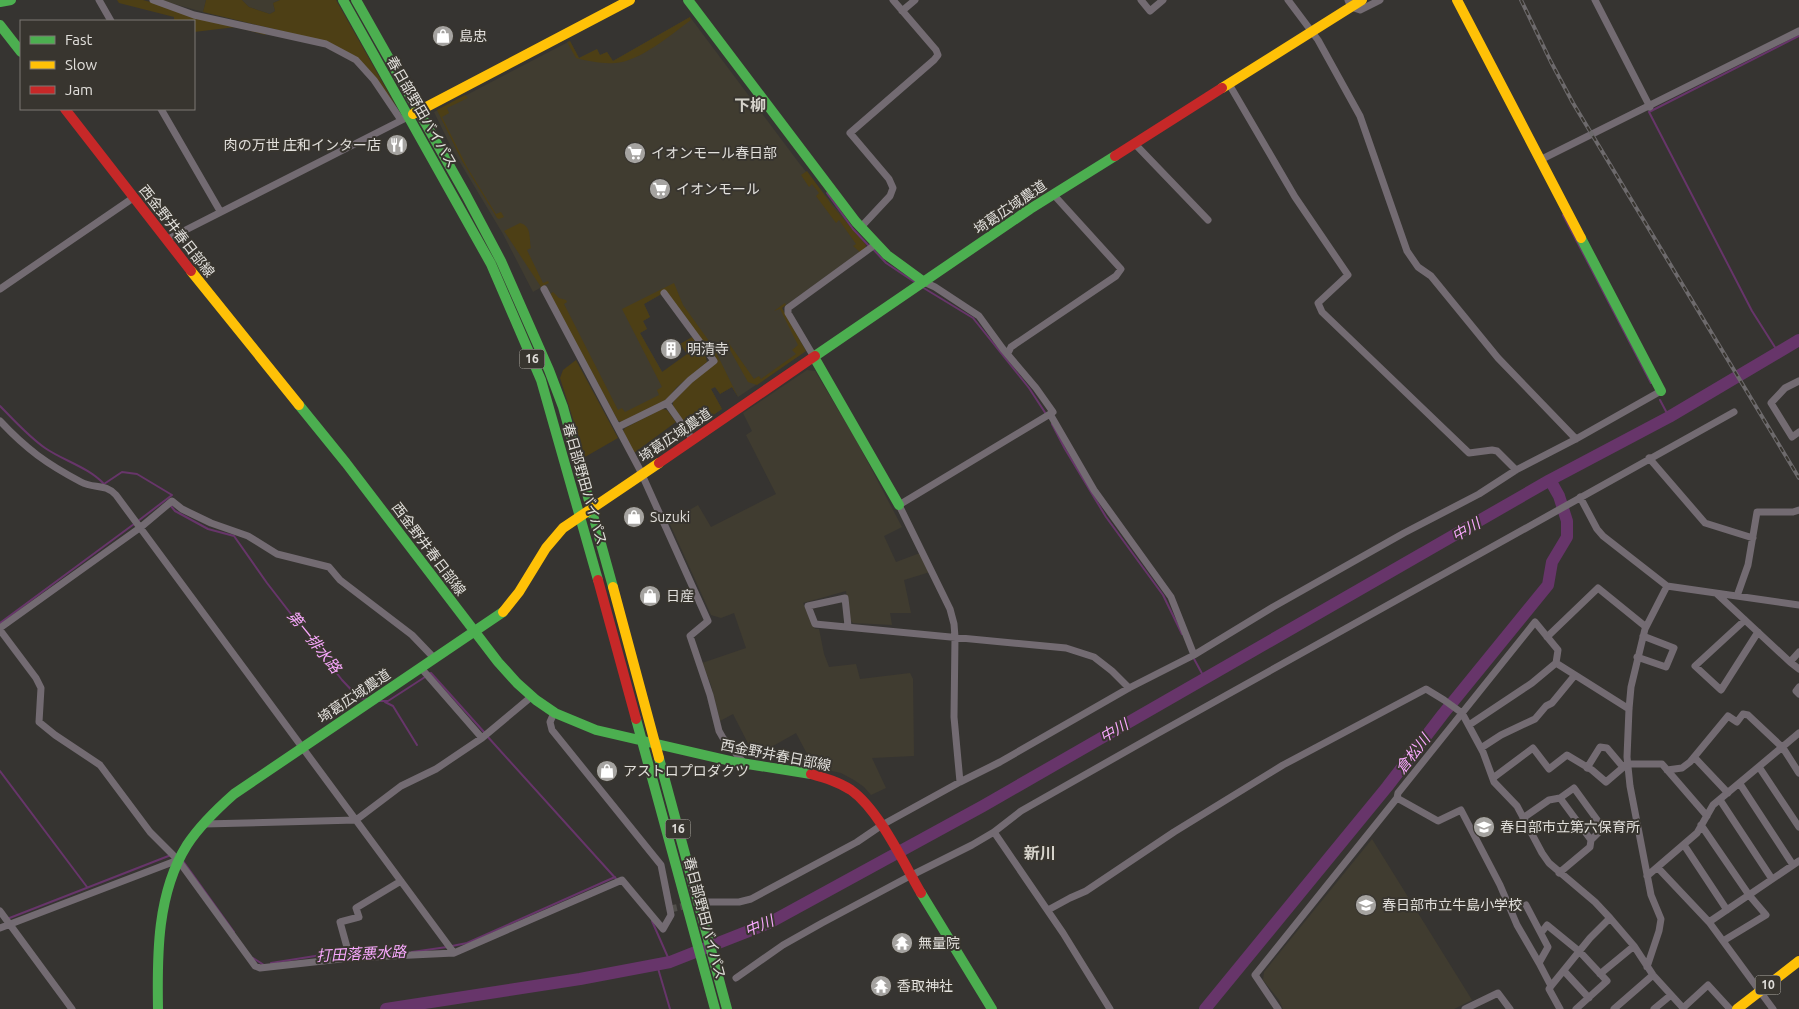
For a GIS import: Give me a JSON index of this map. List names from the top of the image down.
{
  "streets": {
    "main road": [
      "春日部野田バイパス",
      "埼葛広域農道",
      "西金野井春日部線",
      "16",
      "10"
    ]
  },
  "crossings": [
    ["春日部野田バイパス", "埼葛広域農道"],
    ["春日部野田バイパス", "西金野井春日部線"],
    ["埼葛広域農道", "西金野井春日部線"]
  ],
  "districts": ["下柳", "新川"],
  "water": [
    "中川",
    "第一排水路",
    "倉松川",
    "打田落悪水路"
  ],
  "places": {
    "shop": [
      "島忠",
      "Suzuki",
      "日産",
      "アストロプロダクツ"
    ],
    "restaurant": ["肉の万世 庄和インター店"],
    "supermarket": ["イオンモール春日部", "イオンモール"],
    "building": ["明清寺"],
    "school or university": ["春日部市立第六保育所", "春日部市立牛島小学校"],
    "temple": ["無量院", "香取神社"]
  },
  "legend": ["Fast", "Slow", "Jam"]
}
